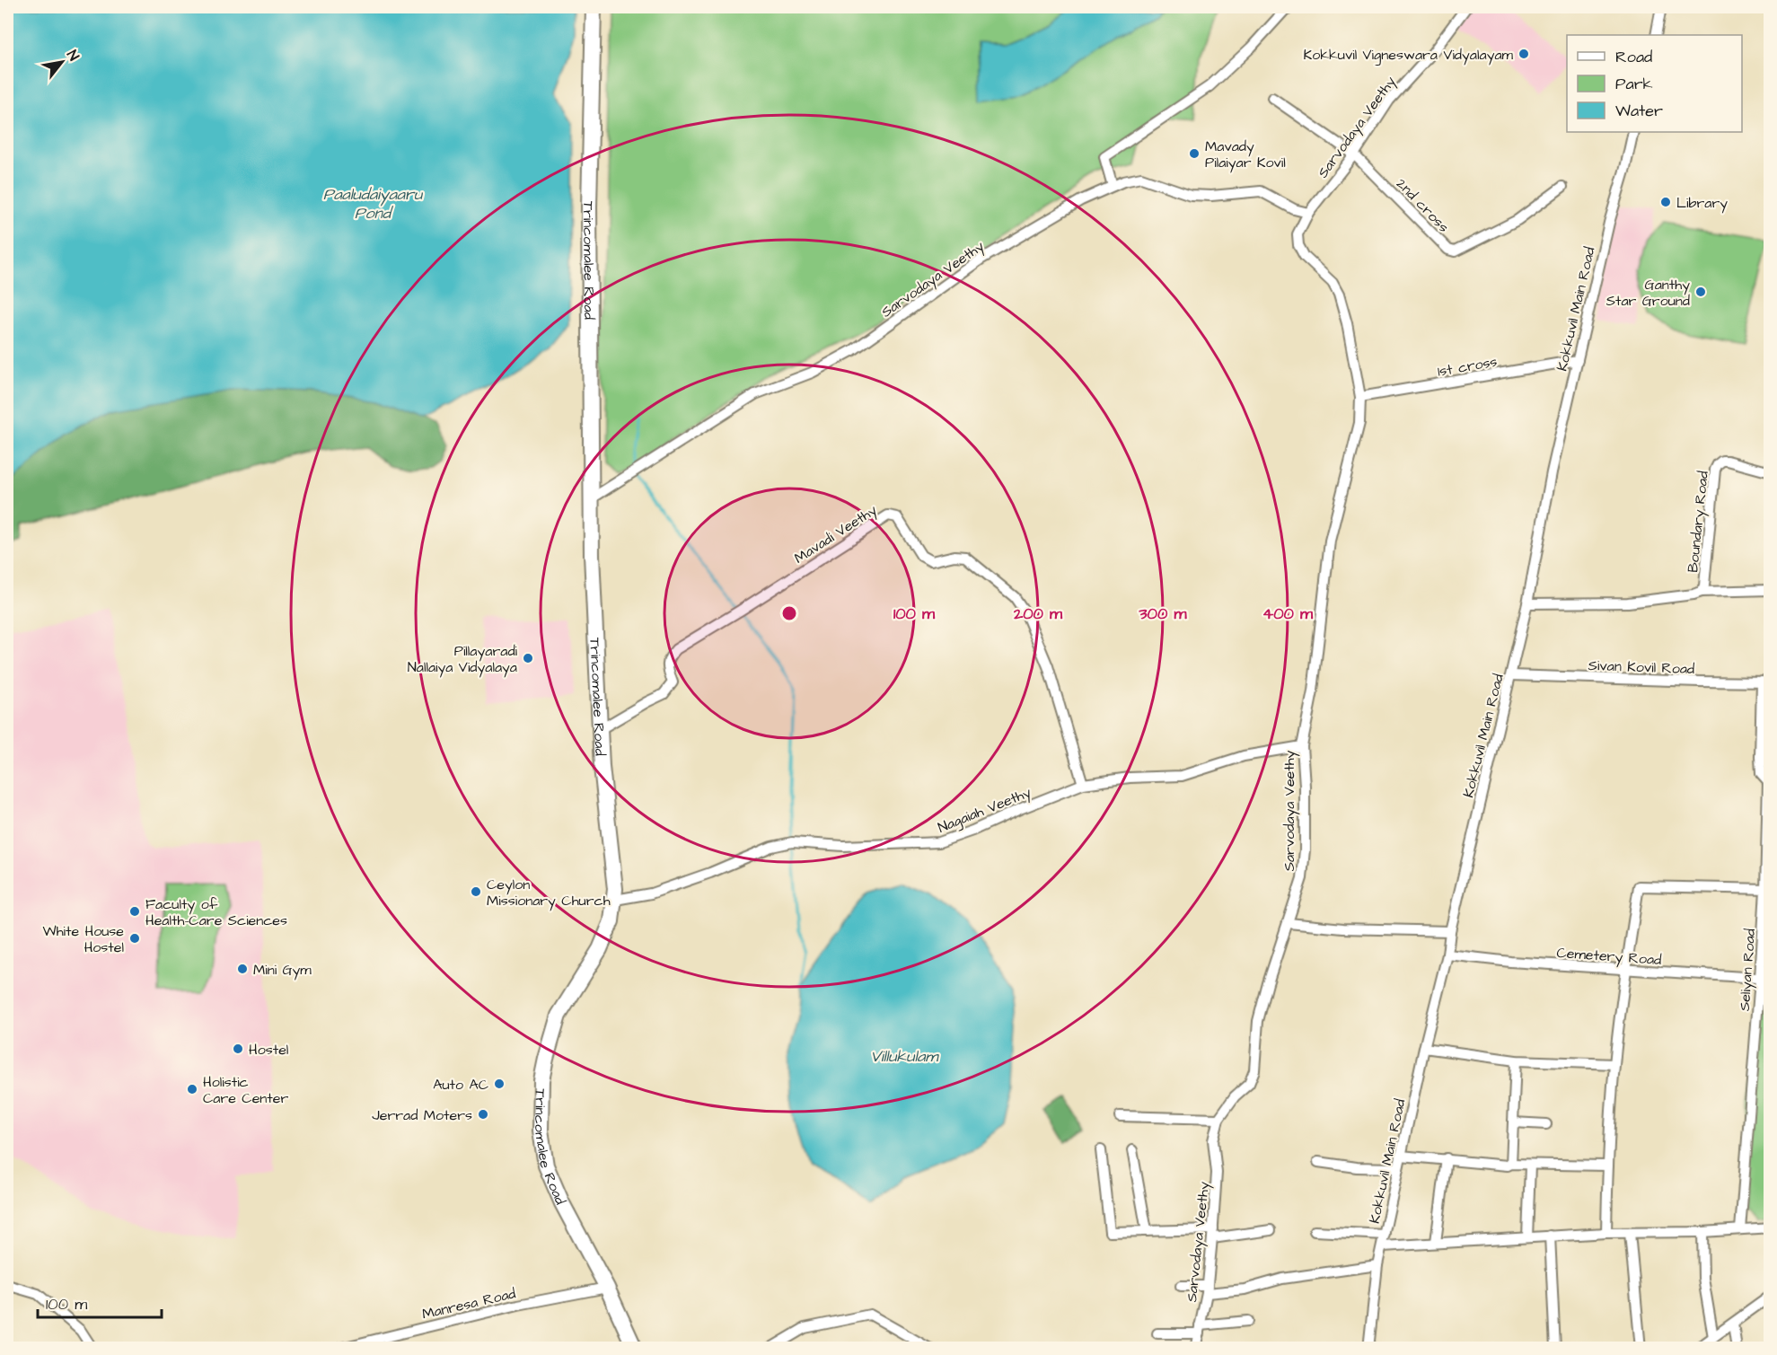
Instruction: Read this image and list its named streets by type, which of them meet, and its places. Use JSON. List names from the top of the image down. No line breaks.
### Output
{"streets":{"highway":["Trincomalee Road"],"street":["Sarvodaya Veethy","2nd cross","Kokkuvil Main Road","1st cross","Boundary Road","Mavadi Veethy","Sivan Kovil Road","Nagaiah Veethy","Cemetery Road","Seliyan Road","Manresa Road"]},"crossings":[["Sarvodaya Veethy","2nd cross"],["Sarvodaya Veethy","Trincomalee Road"],["Sarvodaya Veethy","1st cross"],["Sarvodaya Veethy","Nagaiah Veethy"],["Trincomalee Road","Mavadi Veethy"],["Trincomalee Road","Nagaiah Veethy"],["Trincomalee Road","Manresa Road"],["Kokkuvil Main Road","1st cross"],["Kokkuvil Main Road","Boundary Road"],["Kokkuvil Main Road","Sivan Kovil Road"],["Kokkuvil Main Road","Cemetery Road"],["Mavadi Veethy","Nagaiah Veethy"],["Sivan Kovil Road","Seliyan Road"],["Cemetery Road","Seliyan Road"]],"water":["Paaludaiyaaru Pond","Villukulam"],"places":["Kokkuvil Vigneswara Vidyalayam","Mavady Pilaiyar Kovil","Library","Ganthy Star Ground","Pillayaradi Nallaiya Vidyalaya","Ceylon Missionary Church","Faculty of Health-Care Sciences","White House Hostel","Mini Gym","Hostel","Auto AC","Holistic Care Center","Jerrad Moters"],"legend":["Road","Park","Water"],"scale_bar":"100 m","north":"top right","rings":["100 m","200 m","300 m","400 m"]}
